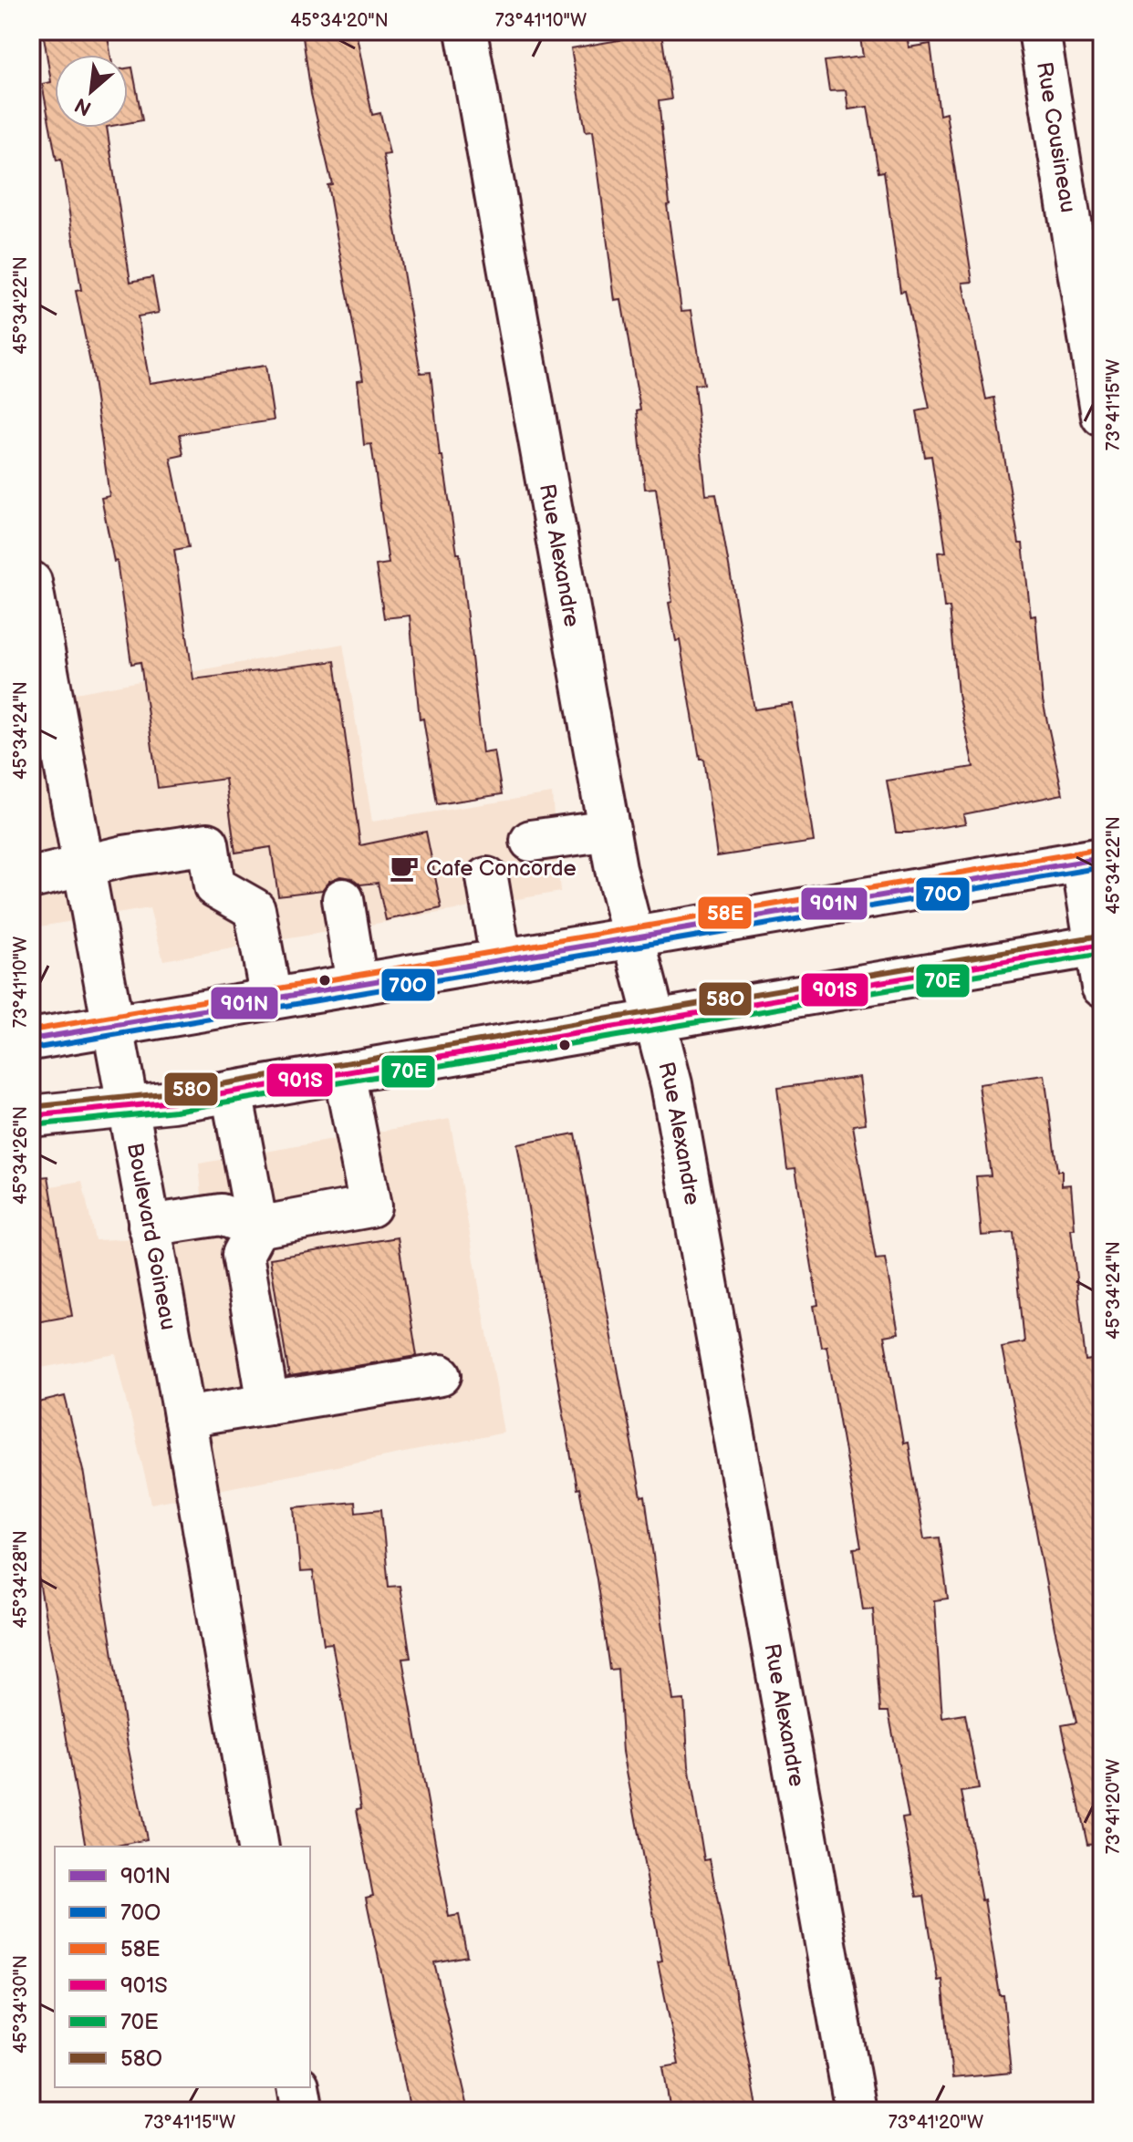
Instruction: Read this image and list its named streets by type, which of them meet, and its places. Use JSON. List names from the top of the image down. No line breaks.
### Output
{"streets":{"street":["Rue Cousineau","Rue Alexandre","Boulevard Goineau"]},"places":{"cafe":["Cafe Concorde"]},"lines":["transit line 58E","transit line 901N","transit line 70O","transit line 58O","transit line 901S","transit line 70E"],"legend":["901N","70O","58E","901S","70E","58O"],"north":"bottom left","coordinates":["45°34'20\"N","73°41'10\"W","45°34'22\"N","73°41'15\"W","45°34'24\"N","45°34'26\"N","45°34'28\"N","73°41'20\"W","45°34'30\"N"]}
